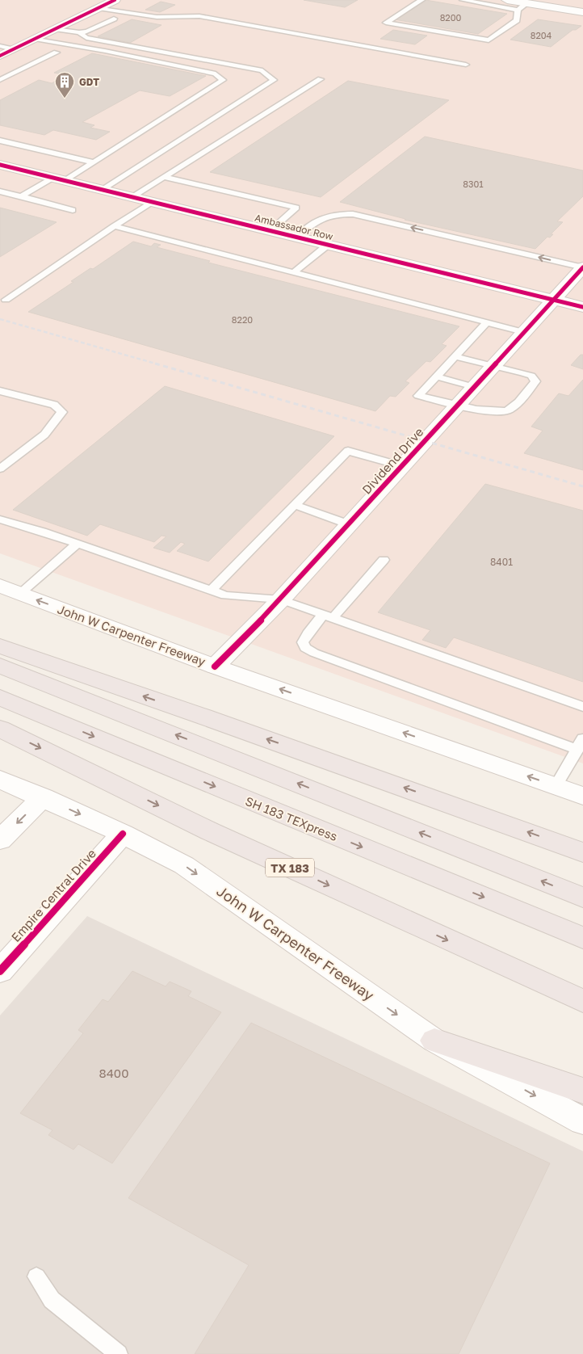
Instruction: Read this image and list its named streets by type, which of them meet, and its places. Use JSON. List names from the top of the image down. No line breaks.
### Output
{"streets":{"highway":["SH 183 TEXpress","TX 183"],"street":["Ambassador Row","Dividend Drive","John W Carpenter Freeway","Empire Central Drive"]},"crossings":[["Ambassador Row","Dividend Drive"],["Dividend Drive","John W Carpenter Freeway"],["John W Carpenter Freeway","Empire Central Drive"]],"places":{"building":["GDT"]},"house_numbers":["8200","8204","8301","8220","8401","8400"]}
